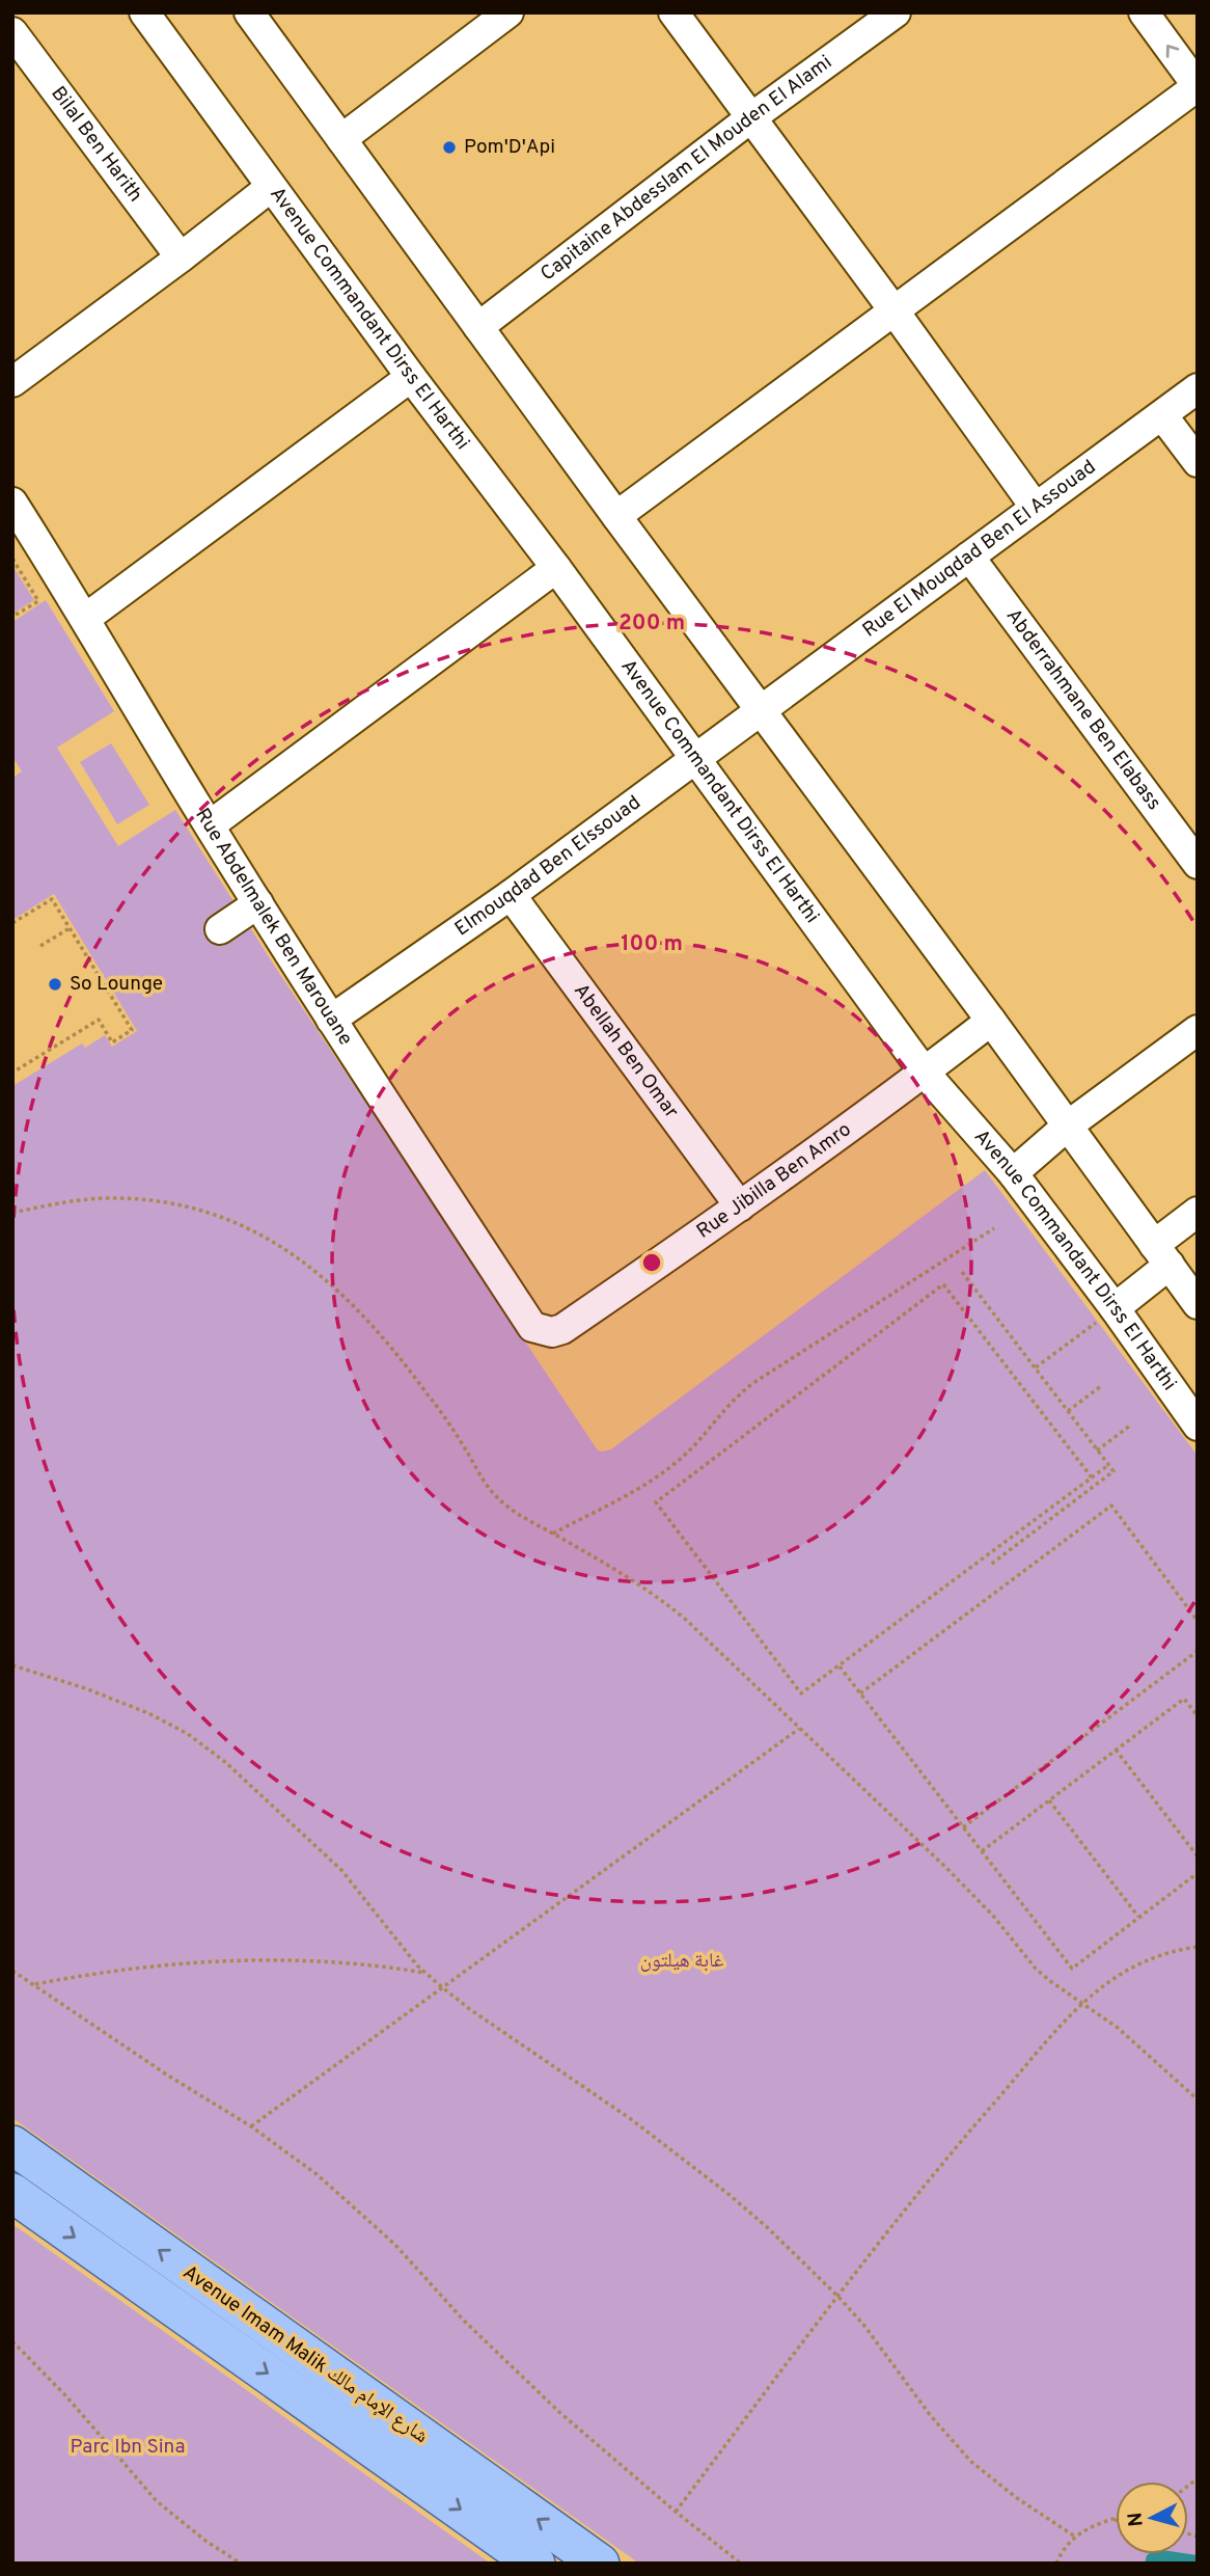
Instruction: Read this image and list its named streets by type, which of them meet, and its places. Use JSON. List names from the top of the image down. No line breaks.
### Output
{"streets":{"main road":["Avenue Imam Malik شارع الإمام مالك"],"street":["Bilal Ben Harith","Capitaine Abdesslam El Mouden El Alami","Avenue Commandant Dirss El Harthi","Rue El Mouqdad Ben El Assouad","Abderrahmane Ben Elabass","Elmouqdad Ben Elssouad","Rue Abdelmalek Ben Marouane","Abellah Ben Omar","Rue Jibilla Ben Amro"]},"crossings":[["Avenue Commandant Dirss El Harthi","Elmouqdad Ben Elssouad"],["Avenue Commandant Dirss El Harthi","Rue Jibilla Ben Amro"],["Rue El Mouqdad Ben El Assouad","Abderrahmane Ben Elabass"],["Rue El Mouqdad Ben El Assouad","Elmouqdad Ben Elssouad"],["Elmouqdad Ben Elssouad","Rue Abdelmalek Ben Marouane"],["Elmouqdad Ben Elssouad","Abellah Ben Omar"],["Rue Abdelmalek Ben Marouane","Rue Jibilla Ben Amro"],["Abellah Ben Omar","Rue Jibilla Ben Amro"]],"parks":["غابة هيلتون","Parc Ibn Sina"],"places":["Pom'D'Api","So Lounge"],"north":"left","rings":["200 m","100 m"]}
